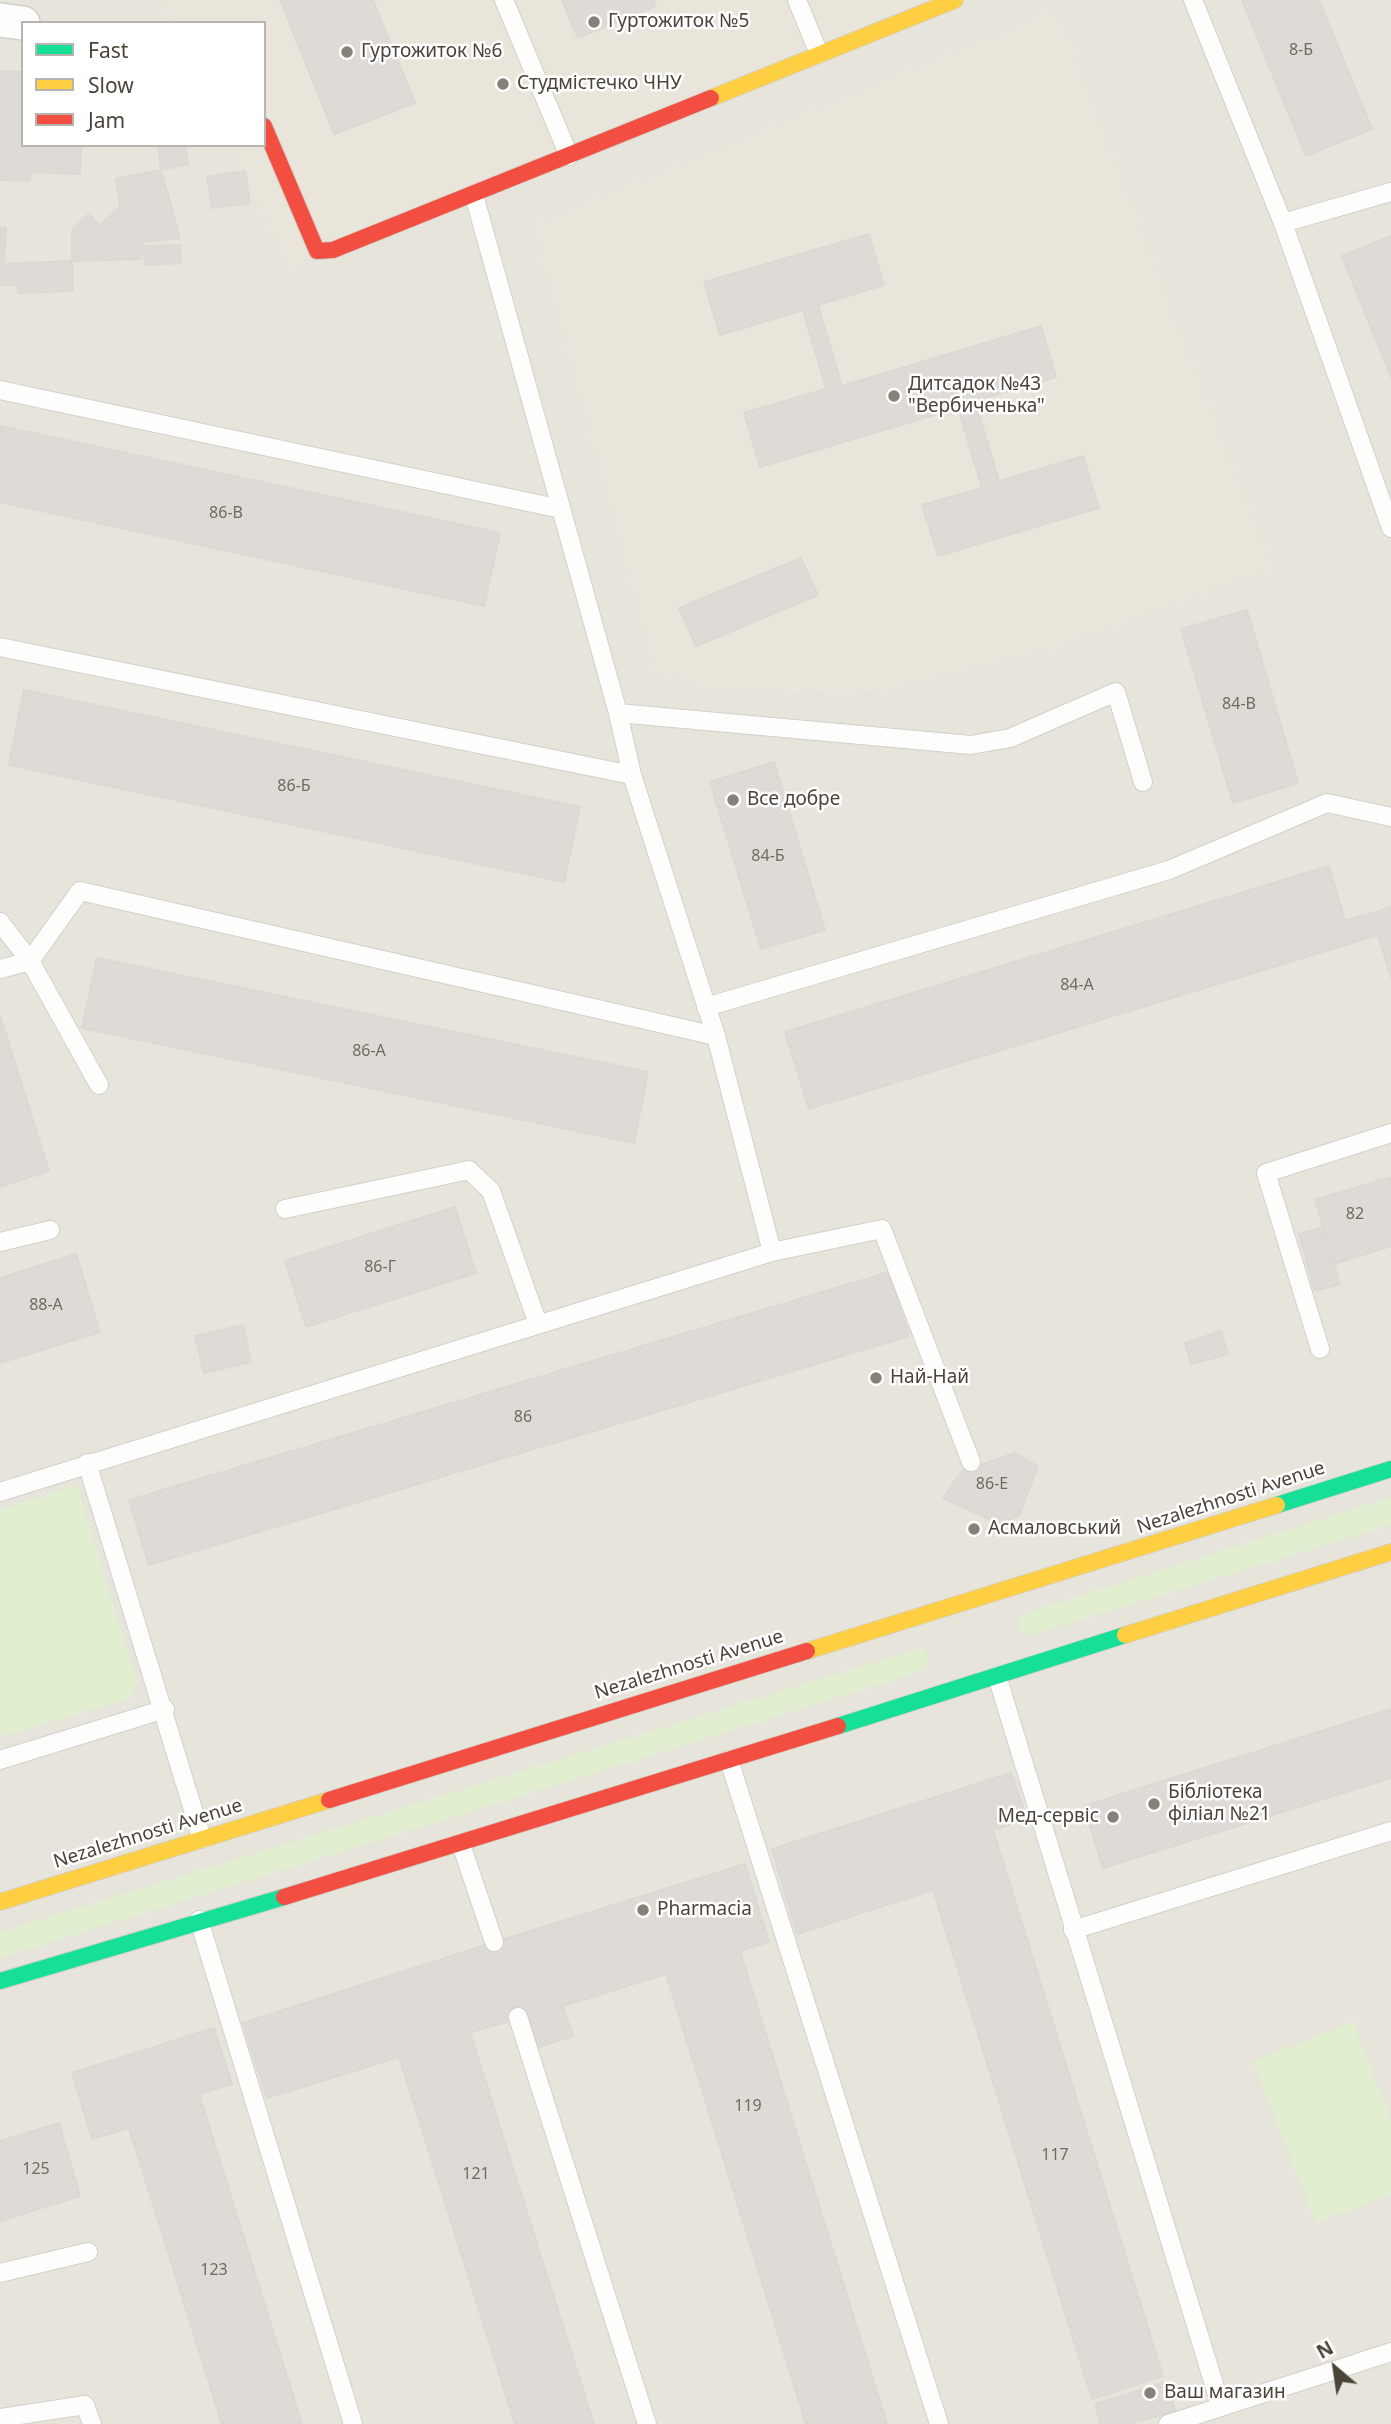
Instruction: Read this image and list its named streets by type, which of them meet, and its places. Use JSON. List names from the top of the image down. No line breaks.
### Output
{"streets":{"main road":["Nezalezhnosti Avenue"]},"places":["Гуртожиток №5","Гуртожиток №6","Студмістечко ЧНУ","Дитсадок №43 \"Вербиченька\"","Все добре","Най-Най","Асмаловський","Бібліотека філіал №21","Мед-сервіс","Pharmacia","Ваш магазин"],"house_numbers":["8-Б","86-В","84-В","86-Б","84-Б","84-А","86-А","82","86-Г","88-А","86","86-Е","119","117","125","121","123"],"legend":["Fast","Slow","Jam"],"north":"top left"}
